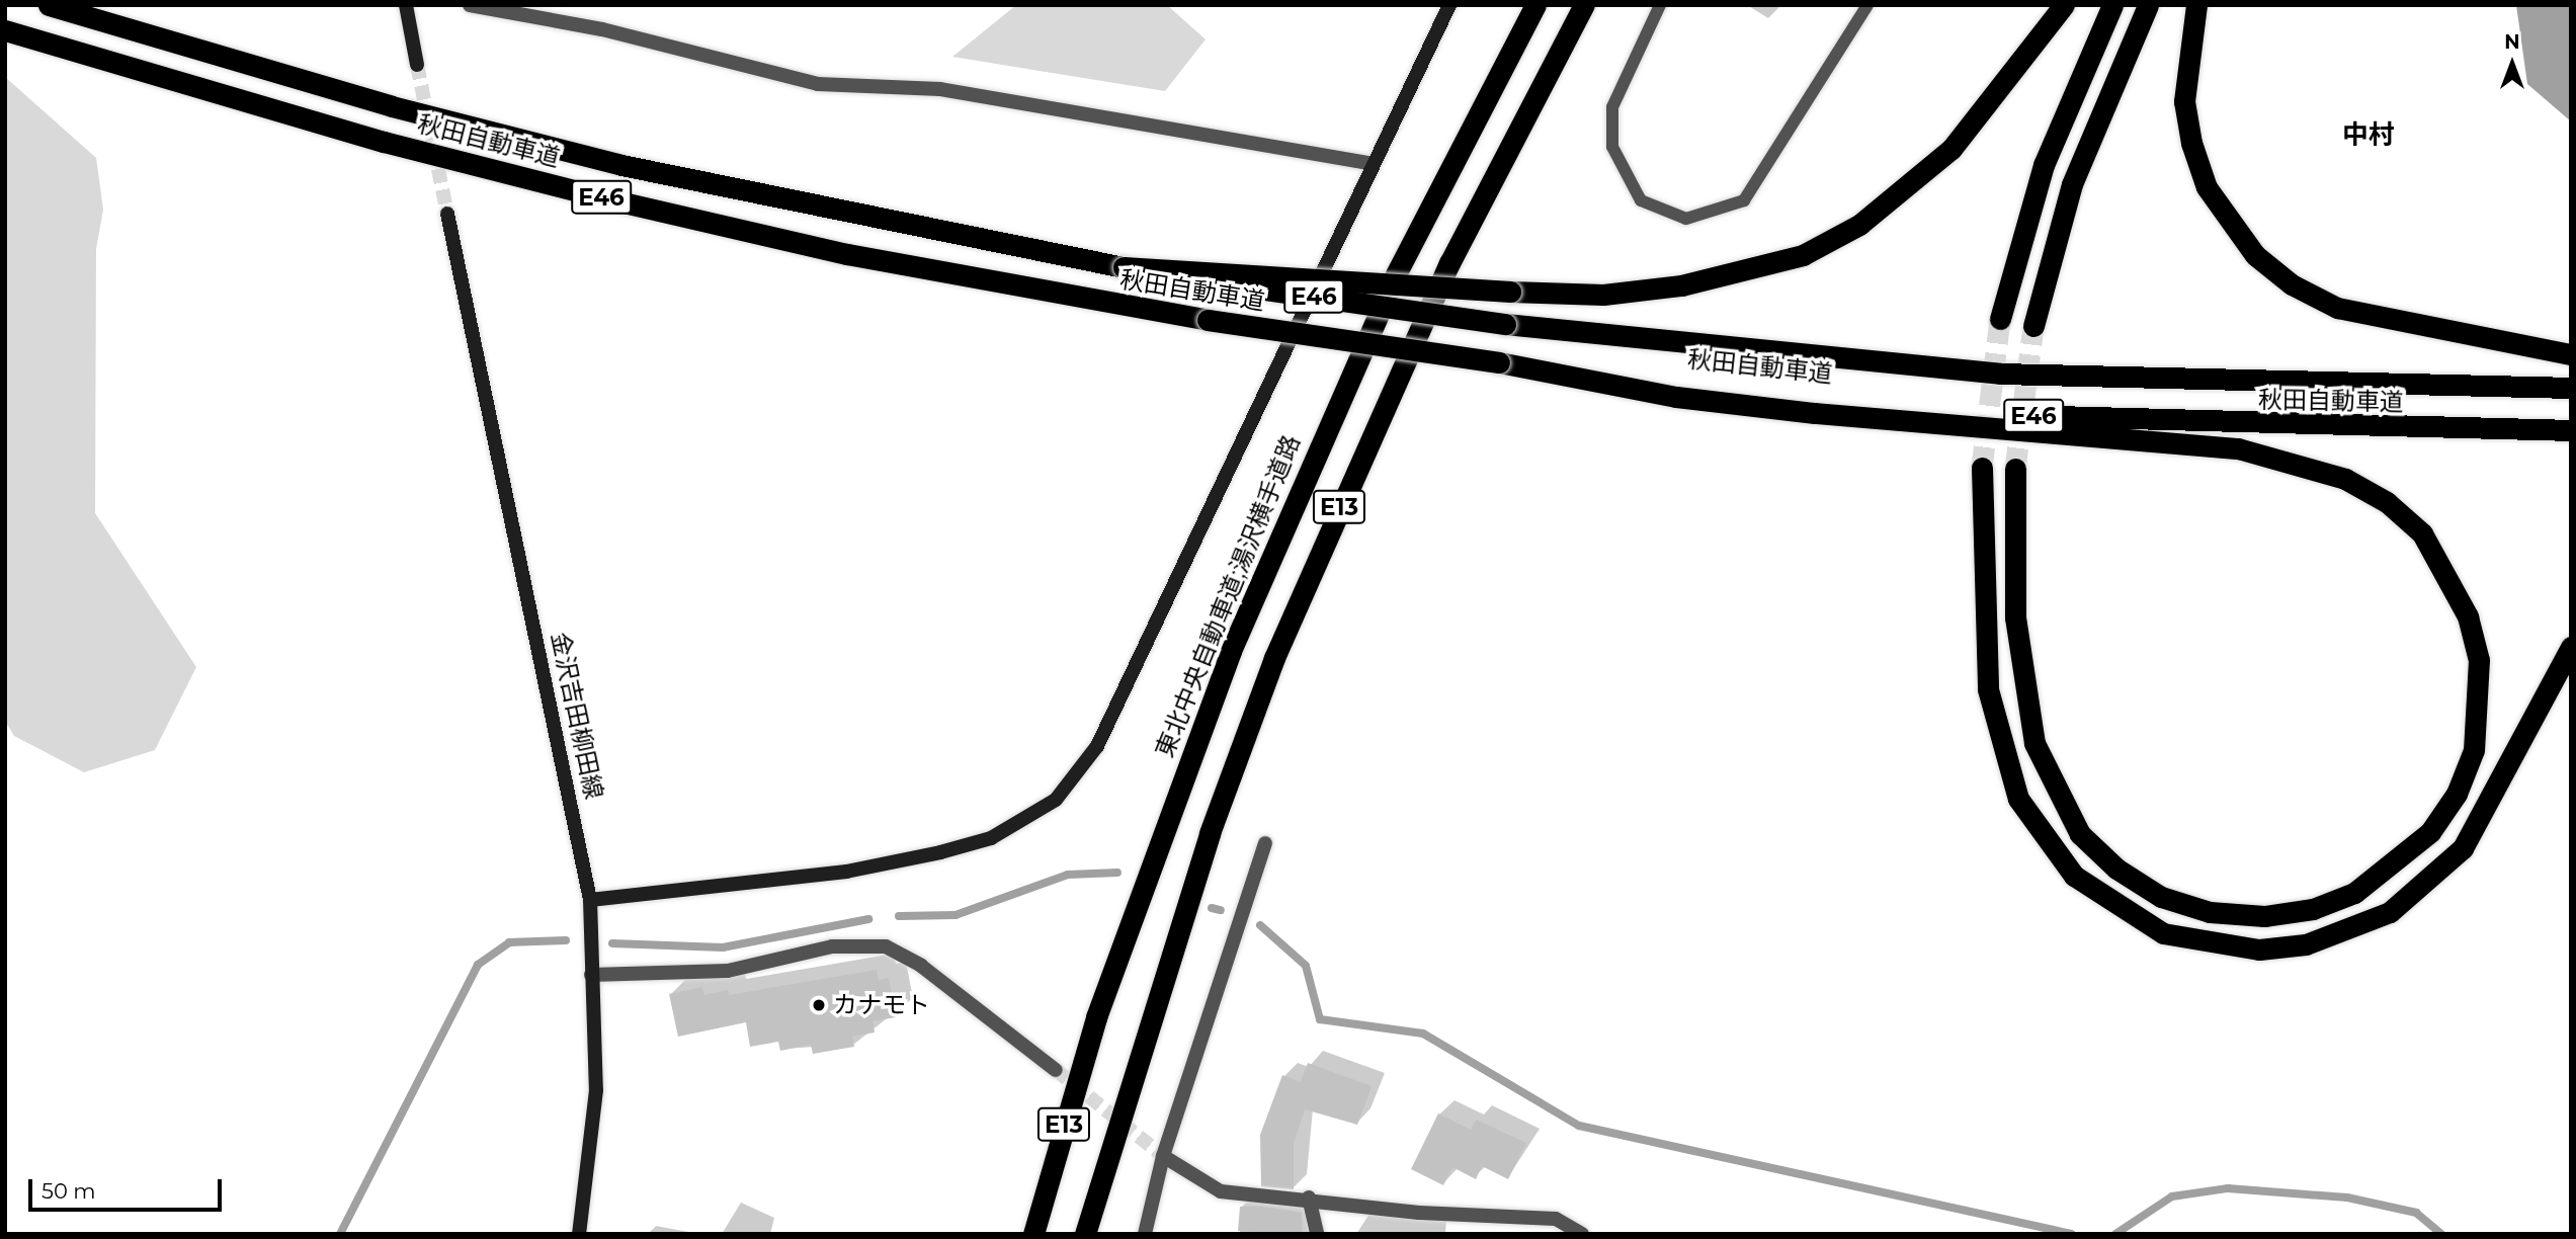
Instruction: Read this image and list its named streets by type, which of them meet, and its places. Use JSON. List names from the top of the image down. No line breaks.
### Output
{"streets":{"highway":["秋田自動車道","E46","E13","東北中央自動車道;湯沢横手道路"],"street":["金沢吉田柳田線"]},"districts":["中村"],"places":["カナモト"],"scale_bar":"50 m","north":"top"}
